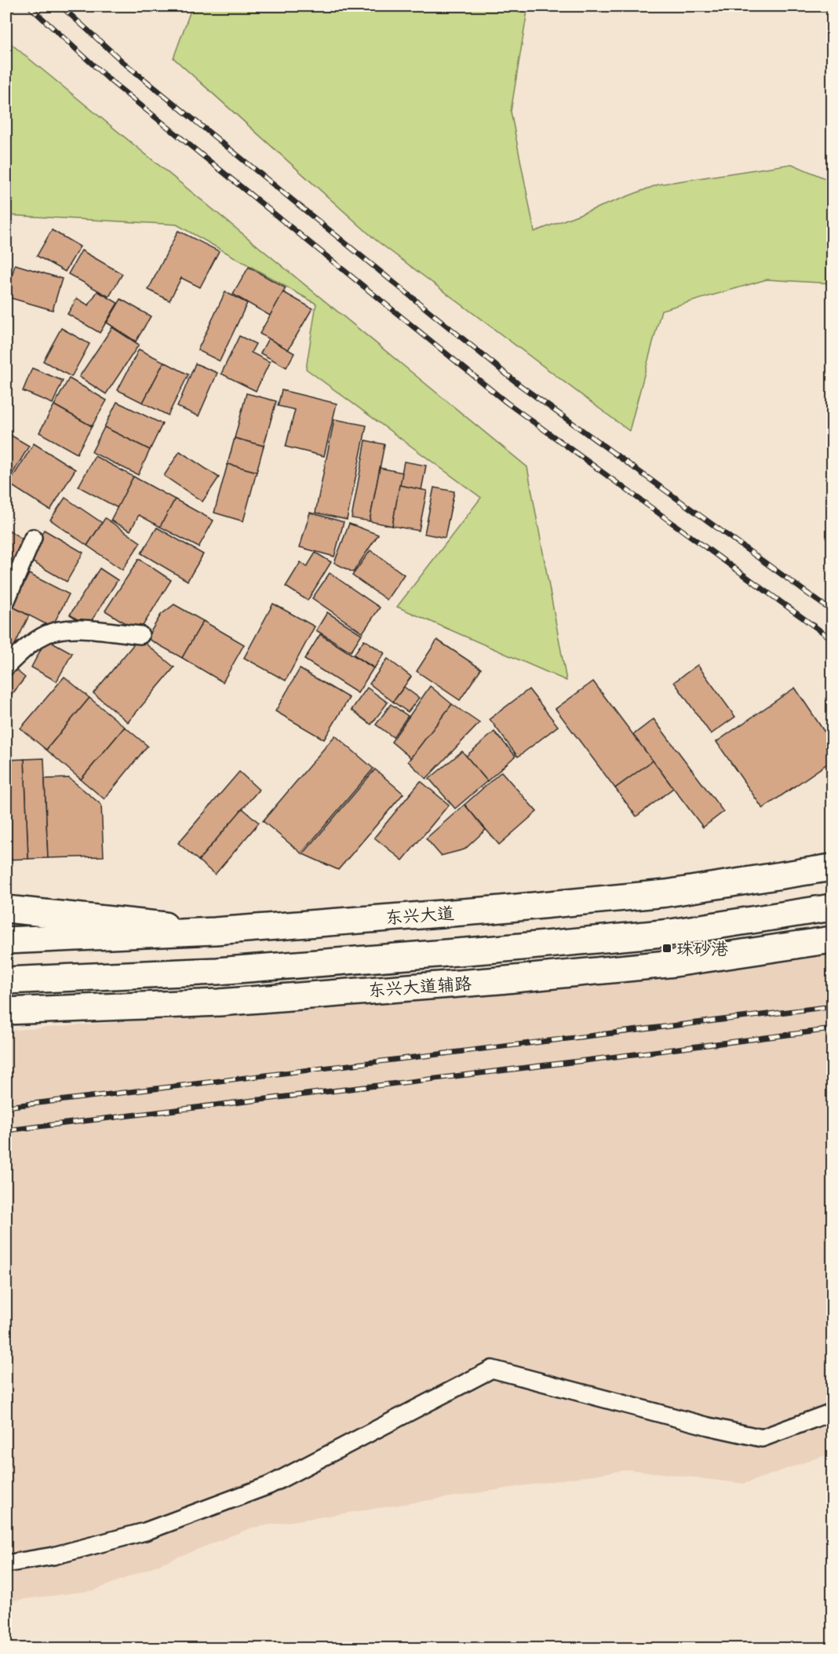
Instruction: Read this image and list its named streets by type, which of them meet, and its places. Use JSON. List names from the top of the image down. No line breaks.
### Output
{"streets":{"main road":["东兴大道","东兴大道辅路"]},"places":{"transit":["珠砂港"]}}
